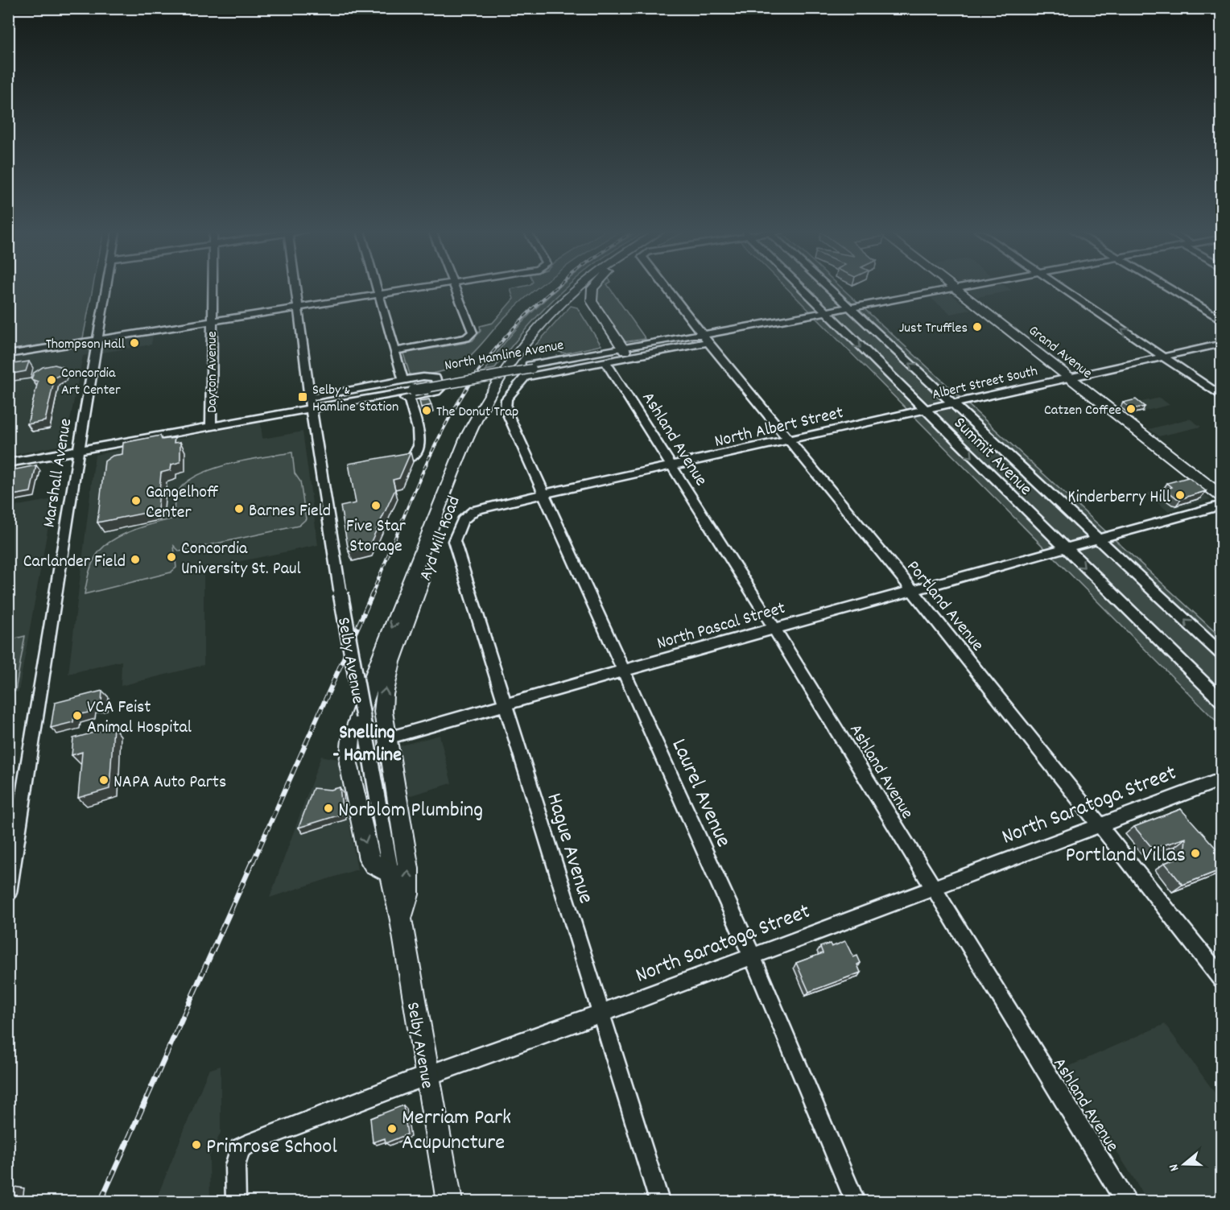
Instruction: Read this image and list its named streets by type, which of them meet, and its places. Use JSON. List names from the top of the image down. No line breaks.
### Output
{"streets":{"main road":["Grand Avenue","Ayd Mill Road","Selby Avenue"],"street":["North Hamline Avenue","Dayton Avenue","Albert Street South","North Albert Street","Ashland Avenue","Summit Avenue","Marshall Avenue","Portland Avenue","North Pascal Street","Laurel Avenue","North Saratoga Street","Hague Avenue"]},"crossings":[["Grand Avenue","North Hamline Avenue"],["Grand Avenue","Albert Street South"],["North Hamline Avenue","Ashland Avenue"],["North Hamline Avenue","Summit Avenue"],["North Hamline Avenue","Portland Avenue"],["North Hamline Avenue","Laurel Avenue"],["Albert Street South","North Albert Street"],["Albert Street South","Summit Avenue"],["North Albert Street","Ashland Avenue"],["North Albert Street","Summit Avenue"],["North Albert Street","Portland Avenue"],["North Albert Street","Laurel Avenue"],["North Albert Street","Hague Avenue"],["Ashland Avenue","North Pascal Street"],["Ashland Avenue","North Saratoga Street"],["Summit Avenue","North Pascal Street"],["Ayd Mill Road","North Pascal Street"],["Ayd Mill Road","Selby Avenue"],["Portland Avenue","North Pascal Street"],["Portland Avenue","North Saratoga Street"],["North Pascal Street","Laurel Avenue"],["North Pascal Street","Hague Avenue"],["Selby Avenue","North Saratoga Street"],["Laurel Avenue","North Saratoga Street"],["North Saratoga Street","Hague Avenue"]],"districts":["Snelling - Hamline"],"places":{"other":["Just Truffles","Thompson Hall","Concordia Art Center","Catzen Coffee","The Donut Trap","Kinderberry Hill","Gangelhoff Center","Five Star Storage","Barnes Field","Concordia University St. Paul","Carlander Field","VCA Feist Animal Hospital","NAPA Auto Parts","Norblom Plumbing","Portland Villas","Merriam Park Acupuncture","Primrose School"],"transit":["Selby & Hamline Station"]},"north":"left"}
